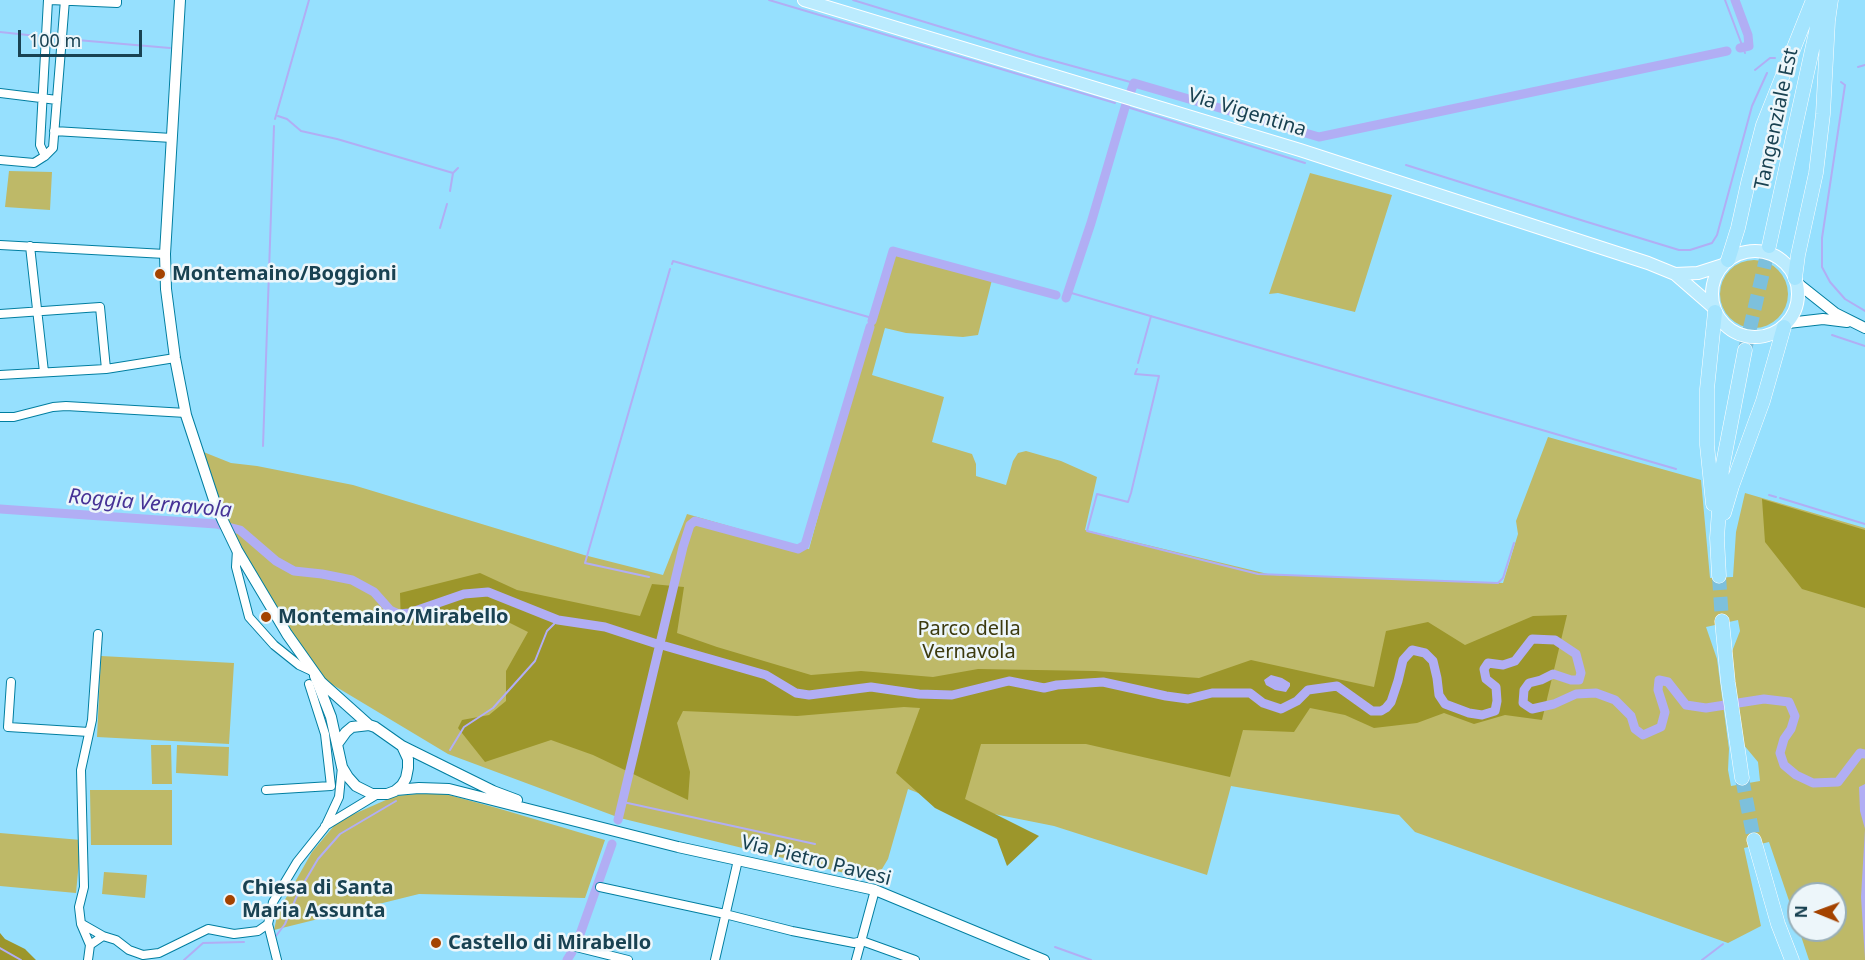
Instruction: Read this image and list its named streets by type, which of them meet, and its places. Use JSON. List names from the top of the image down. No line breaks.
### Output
{"streets":{"highway":["Tangenziale Est"],"main road":["Via Vigentina"],"street":["Via Pietro Pavesi"]},"water":["Roggia Vernavola"],"parks":["Parco della Vernavola"],"places":["Montemaino/Boggioni","Montemaino/Mirabello","Chiesa di Santa Maria Assunta","Castello di Mirabello"],"scale_bar":"100 m","north":"left"}
